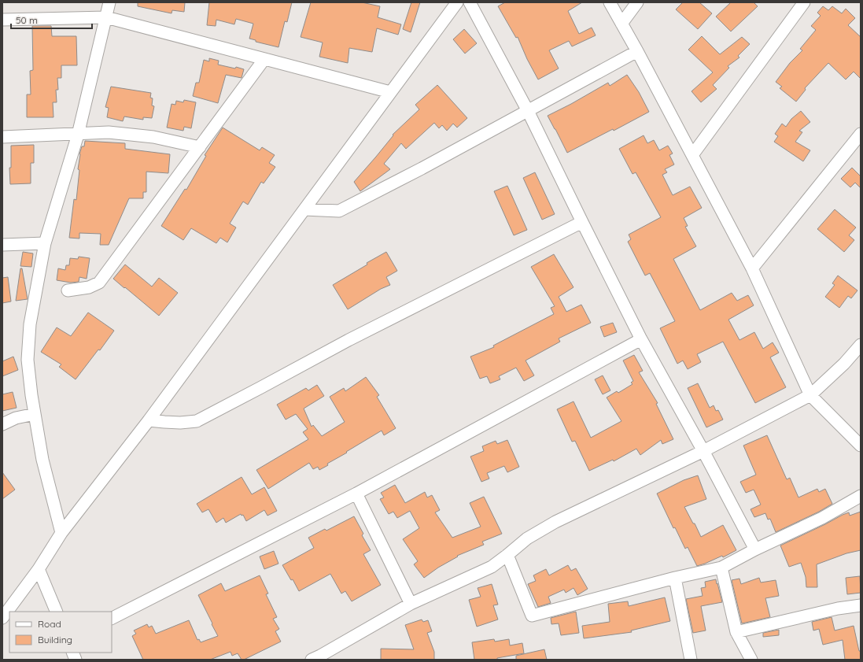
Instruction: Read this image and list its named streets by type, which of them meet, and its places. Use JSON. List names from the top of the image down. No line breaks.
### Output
{"legend":["Road","Building"],"scale_bar":"50 m"}
